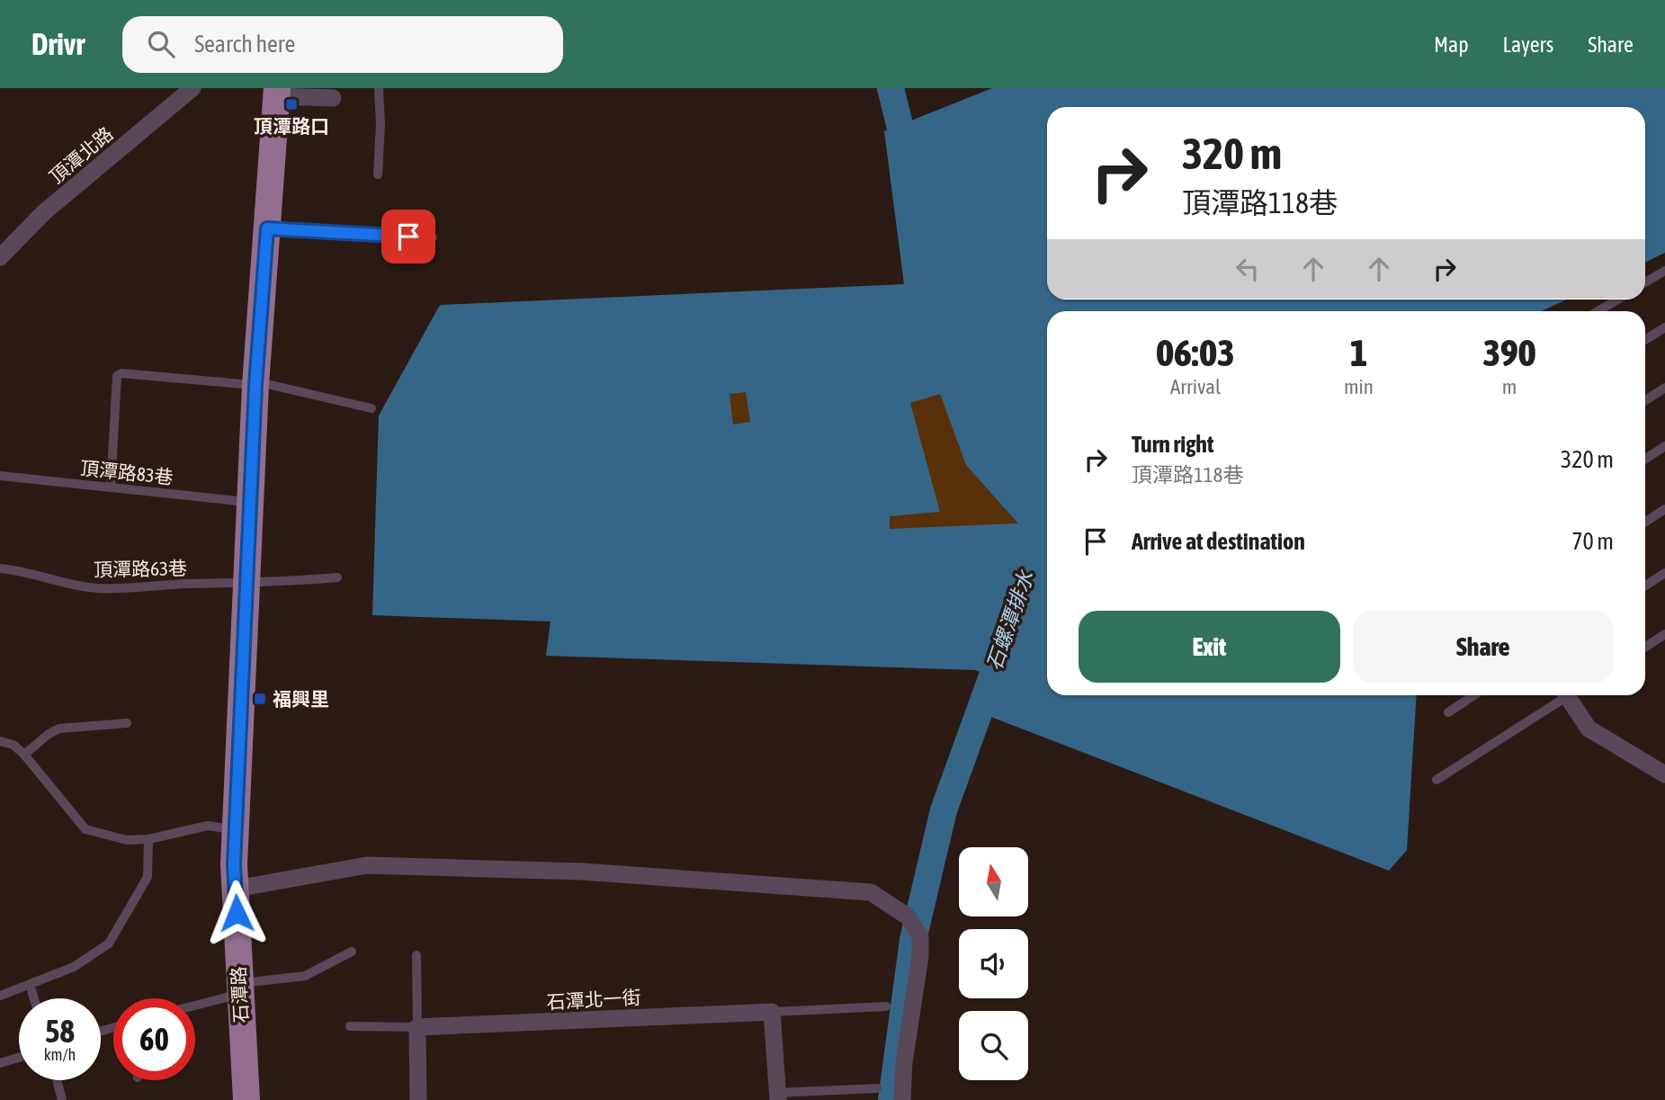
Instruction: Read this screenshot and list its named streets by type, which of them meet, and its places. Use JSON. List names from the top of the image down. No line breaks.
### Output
{"streets":{"main road":["石潭路"],"street":["頂潭北路","石潭北一街"],"lane":["頂潭路83巷","頂潭路63巷"]},"crossings":[["頂潭路83巷","石潭路"],["頂潭路63巷","石潭路"]],"water":["石螺潭排水"],"places":{"transit":["頂潭路口","福興里"]},"north":"top","page":{"header":"Drivr","search":"Search here","nav":["Map","Layers","Share"],"turn":["320 m","頂潭路118巷"],"eta":["06:03","Arrival","1","min","390","m"],"list":[{"name":"Turn right","note":"頂潭路118巷","value":"320 m"},{"name":"Arrive at destination","value":"70 m"}],"buttons":["Exit","Share"],"speed":"58 km/h","limit":"60"}}
